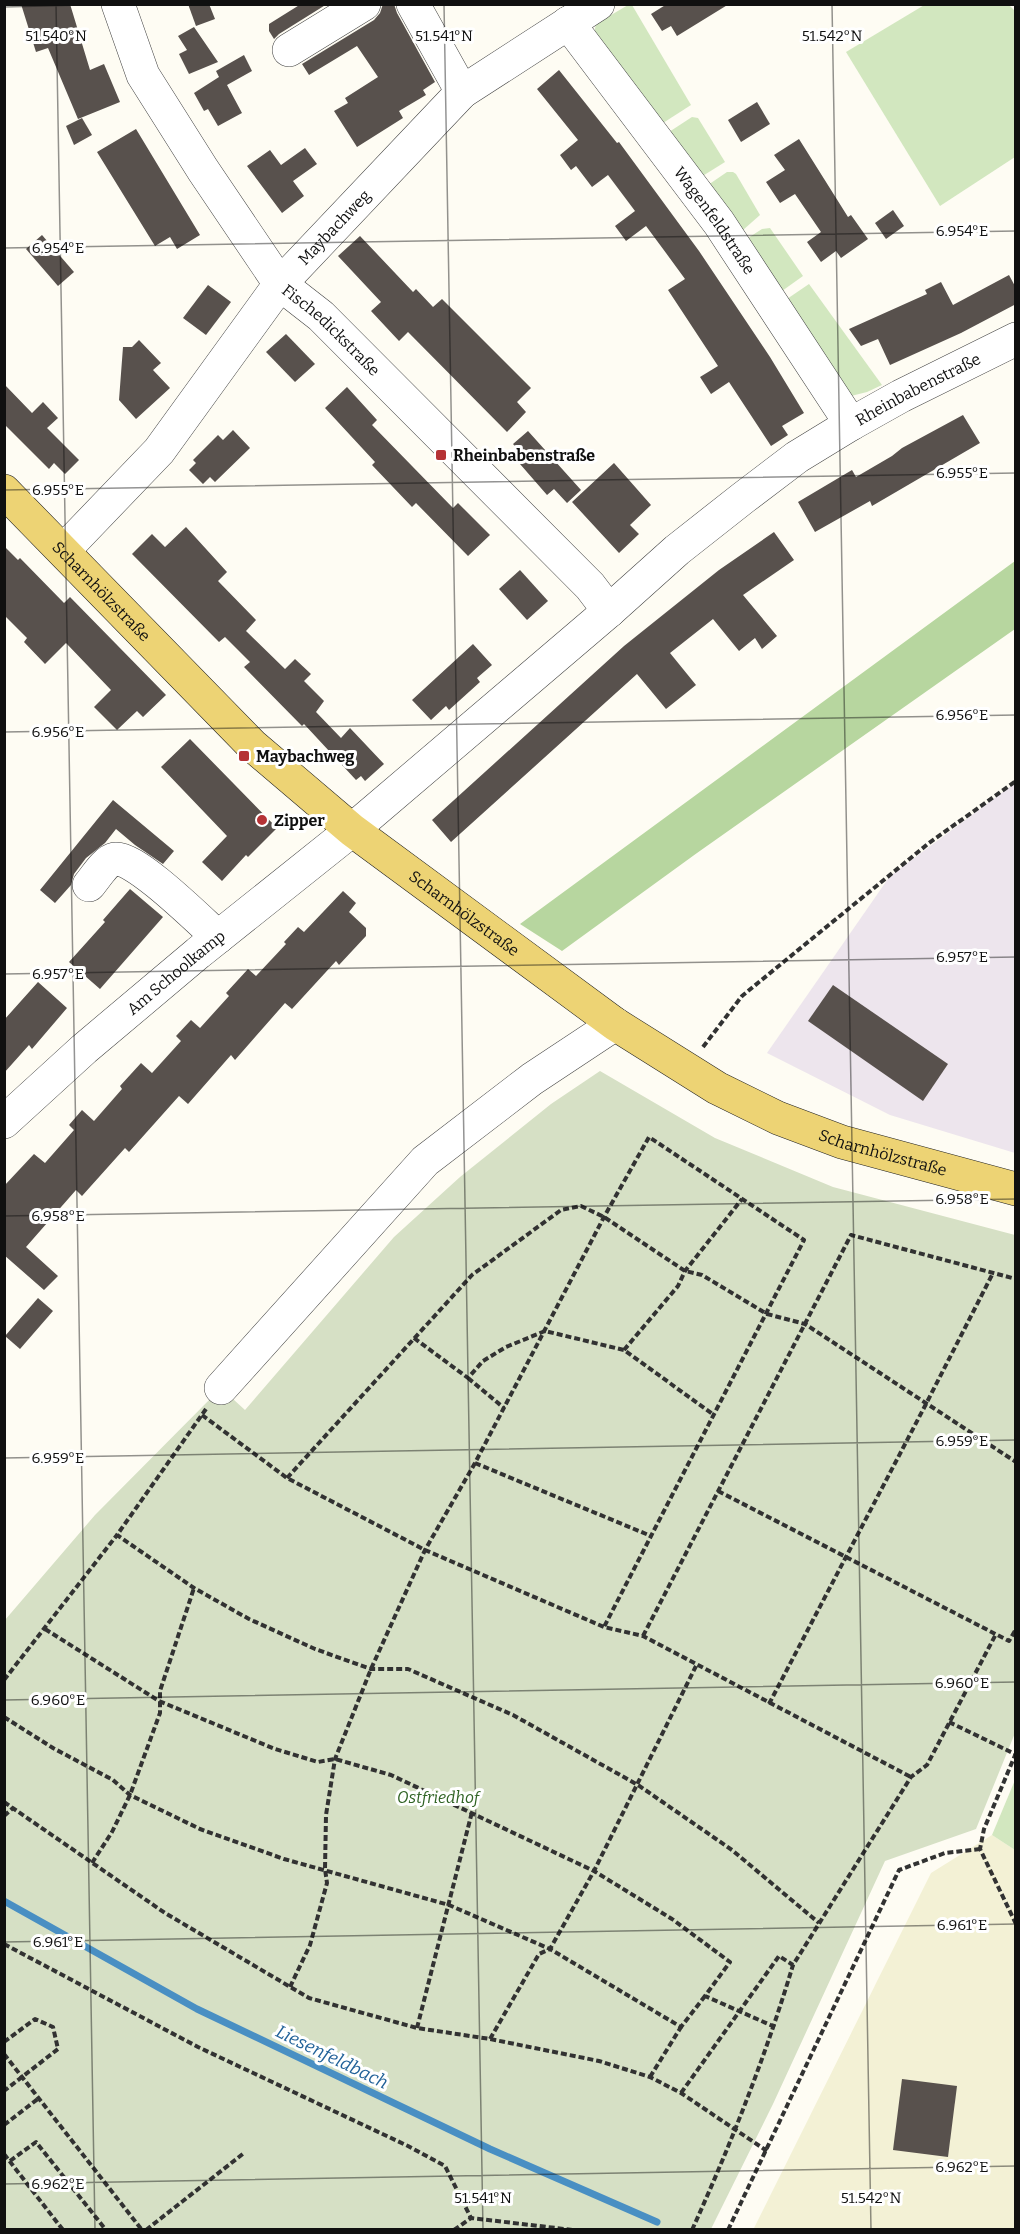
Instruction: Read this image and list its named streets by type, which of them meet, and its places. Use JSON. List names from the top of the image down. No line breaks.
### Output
{"streets":{"main road":["Scharnhölzstraße"],"street":["Wagenfeldstraße","Maybachweg","Fischedickstraße","Rheinbabenstraße","Am Schoolkamp"]},"crossings":[["Wagenfeldstraße","Maybachweg"],["Wagenfeldstraße","Rheinbabenstraße"],["Maybachweg","Fischedickstraße"],["Maybachweg","Scharnhölzstraße"],["Fischedickstraße","Rheinbabenstraße"],["Rheinbabenstraße","Scharnhölzstraße"],["Rheinbabenstraße","Am Schoolkamp"],["Scharnhölzstraße","Am Schoolkamp"]],"water":["Liesenfeldbach"],"parks":["Ostfriedhof"],"places":{"transit":["Rheinbabenstraße","Maybachweg"],"other":["Zipper"]},"coordinates":["51.540°N","51.541°N","51.542°N","6.954°E","6.955°E","6.956°E","6.957°E","6.958°E","6.959°E","6.960°E","6.961°E","6.962°E"]}
